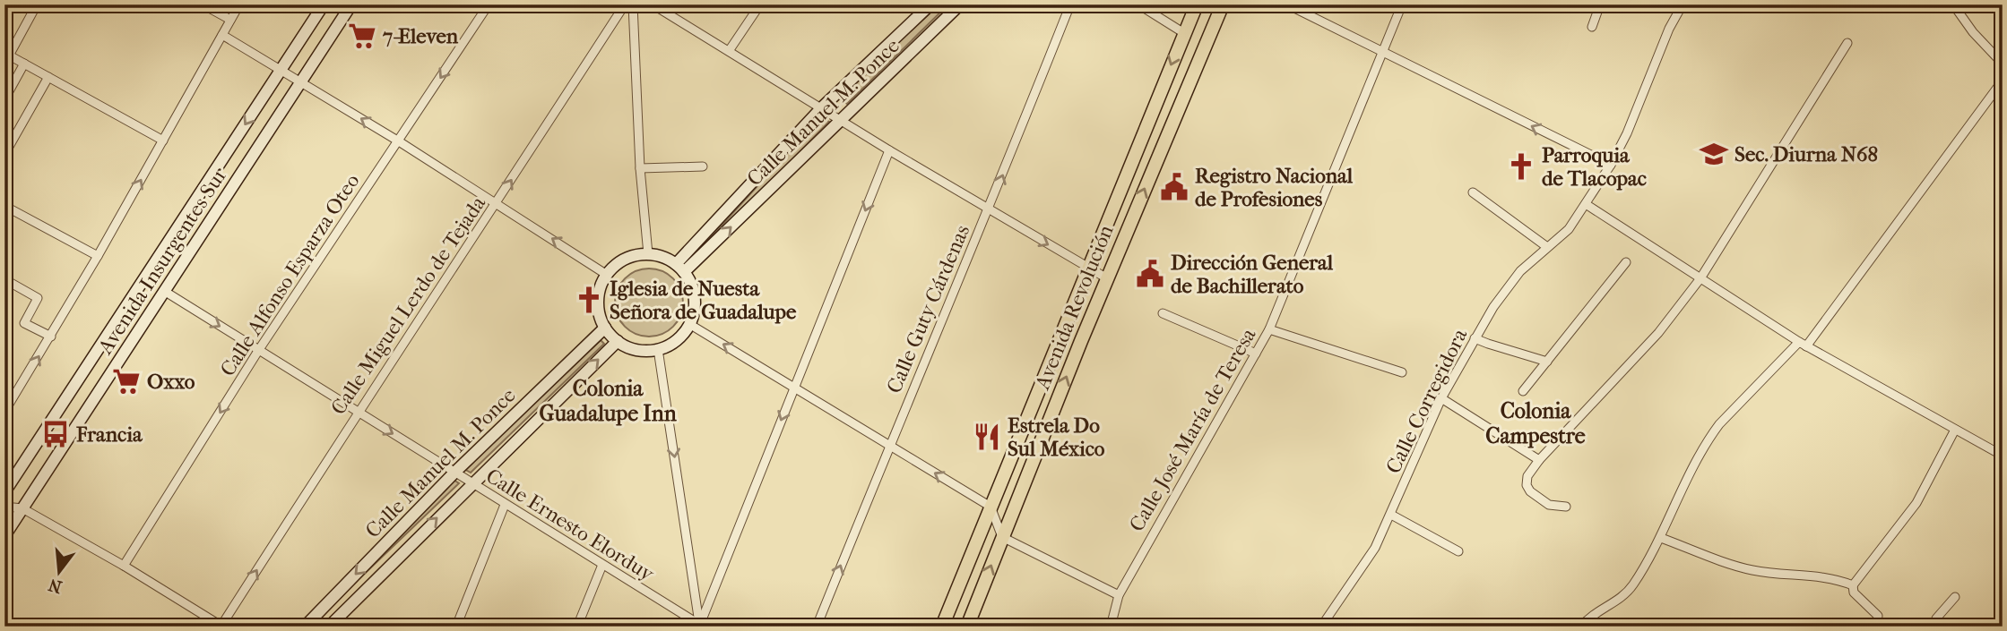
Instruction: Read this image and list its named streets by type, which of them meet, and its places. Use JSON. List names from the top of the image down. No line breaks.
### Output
{"streets":{"main road":["Avenida Revolución"],"street":["Calle Manuel M. Ponce","Avenida Insurgentes Sur","Calle Alfonso Esparza Oteo","Calle Miguel Lerdo de Tejada","Calle Guty Cárdenas","Calle Corregidora","Calle José María de Teresa","Calle Ernesto Elorduy"]},"crossings":[["Calle Manuel M. Ponce","Calle Ernesto Elorduy"],["Avenida Insurgentes Sur","Calle Ernesto Elorduy"],["Calle Alfonso Esparza Oteo","Calle Ernesto Elorduy"],["Calle Miguel Lerdo de Tejada","Calle Ernesto Elorduy"]],"one_way":["Calle Alfonso Esparza Oteo","Calle Miguel Lerdo de Tejada","Calle Guty Cárdenas","Calle Ernesto Elorduy"],"districts":["Colonia Guadalupe Inn","Colonia Campestre"],"places":{"supermarket":["7-Eleven","Oxxo"],"school or university":["Sec. Diurna N68"],"church":["Parroquia de Tlacopac","Iglesia de Nuesta Señora de Guadalupe"],"public building":["Registro Nacional de Profesiones","Dirección General de Bachillerato"],"bus stop":["Francia"],"restaurant":["Estrela Do Sul México"]},"north":"bottom"}
